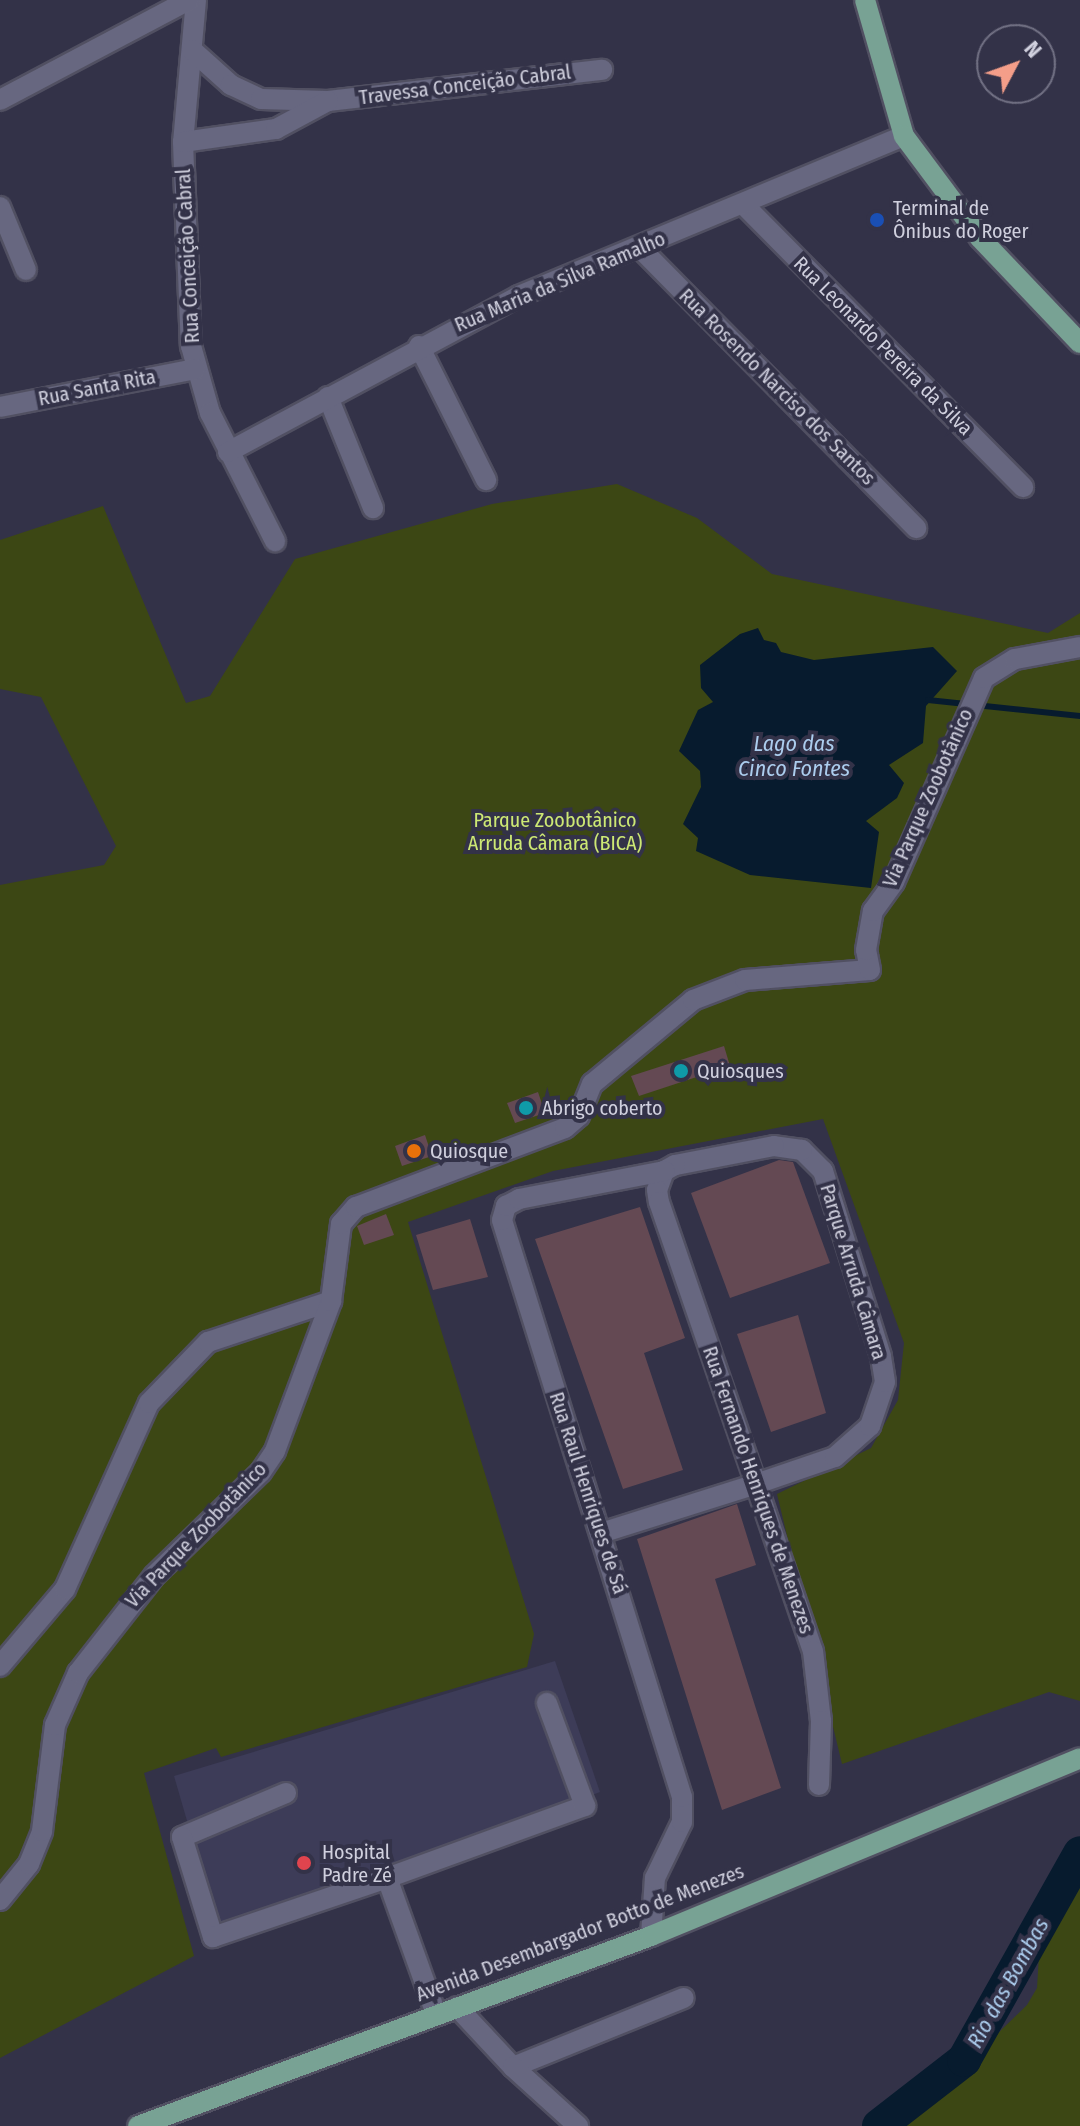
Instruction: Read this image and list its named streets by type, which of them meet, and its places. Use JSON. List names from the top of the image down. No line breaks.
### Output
{"streets":{"main road":["Avenida Desembargador Botto de Menezes"],"street":["Travessa Conceição Cabral","Rua Conceição Cabral","Rua Maria da Silva Ramalho","Rua Leonardo Pereira da Silva","Rua Rosendo Narciso dos Santos","Rua Santa Rita","Via Parque Zoobotânico","Parque Arruda Câmara","Rua Fernando Henriques de Menezes","Rua Raul Henriques de Sá"]},"crossings":[["Travessa Conceição Cabral","Rua Conceição Cabral"],["Rua Conceição Cabral","Rua Maria da Silva Ramalho"],["Rua Conceição Cabral","Rua Santa Rita"],["Rua Maria da Silva Ramalho","Rua Leonardo Pereira da Silva"],["Rua Maria da Silva Ramalho","Rua Rosendo Narciso dos Santos"],["Parque Arruda Câmara","Rua Fernando Henriques de Menezes"],["Parque Arruda Câmara","Rua Raul Henriques de Sá"],["Rua Fernando Henriques de Menezes","Rua Raul Henriques de Sá"],["Rua Raul Henriques de Sá","Avenida Desembargador Botto de Menezes"]],"water":["Lago das Cinco Fontes","Rio das Bombas"],"parks":["Parque Zoobotânico Arruda Câmara (BICA)"],"places":["Terminal de Ônibus do Roger","Quiosques","Abrigo coberto","Quiosque","Hospital Padre Zé"],"north":"top right"}
